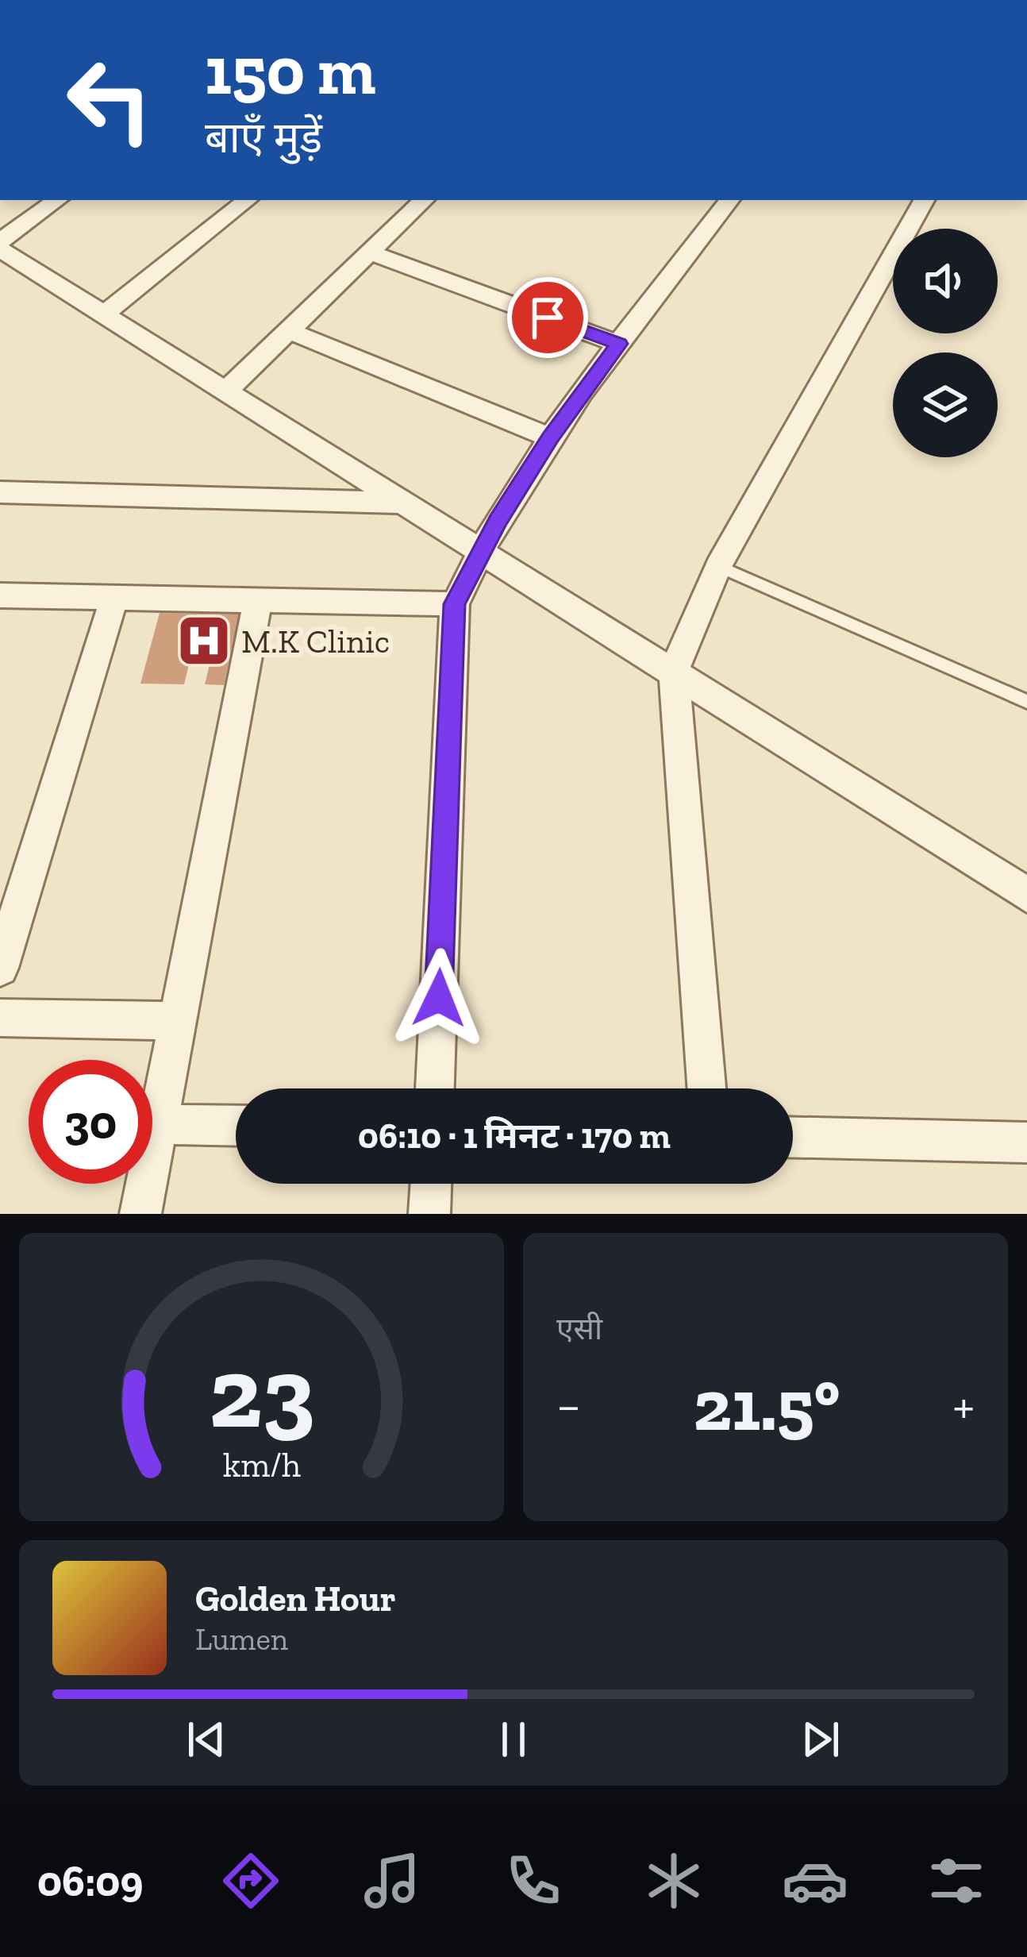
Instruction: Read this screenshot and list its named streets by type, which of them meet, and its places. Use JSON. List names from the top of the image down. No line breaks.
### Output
{"places":{"hospital":["M.K Clinic"]},"page":{"turn":["150 m","बाएँ मुड़ें"],"limit":"30","trip":"06:10 · 1 मिनट · 170 m","tile":"एसी","heat":["−","21.5°","+"],"song":["Golden Hour","Lumen"],"tabs":"06:09","gauge":["23","km/h"]}}
